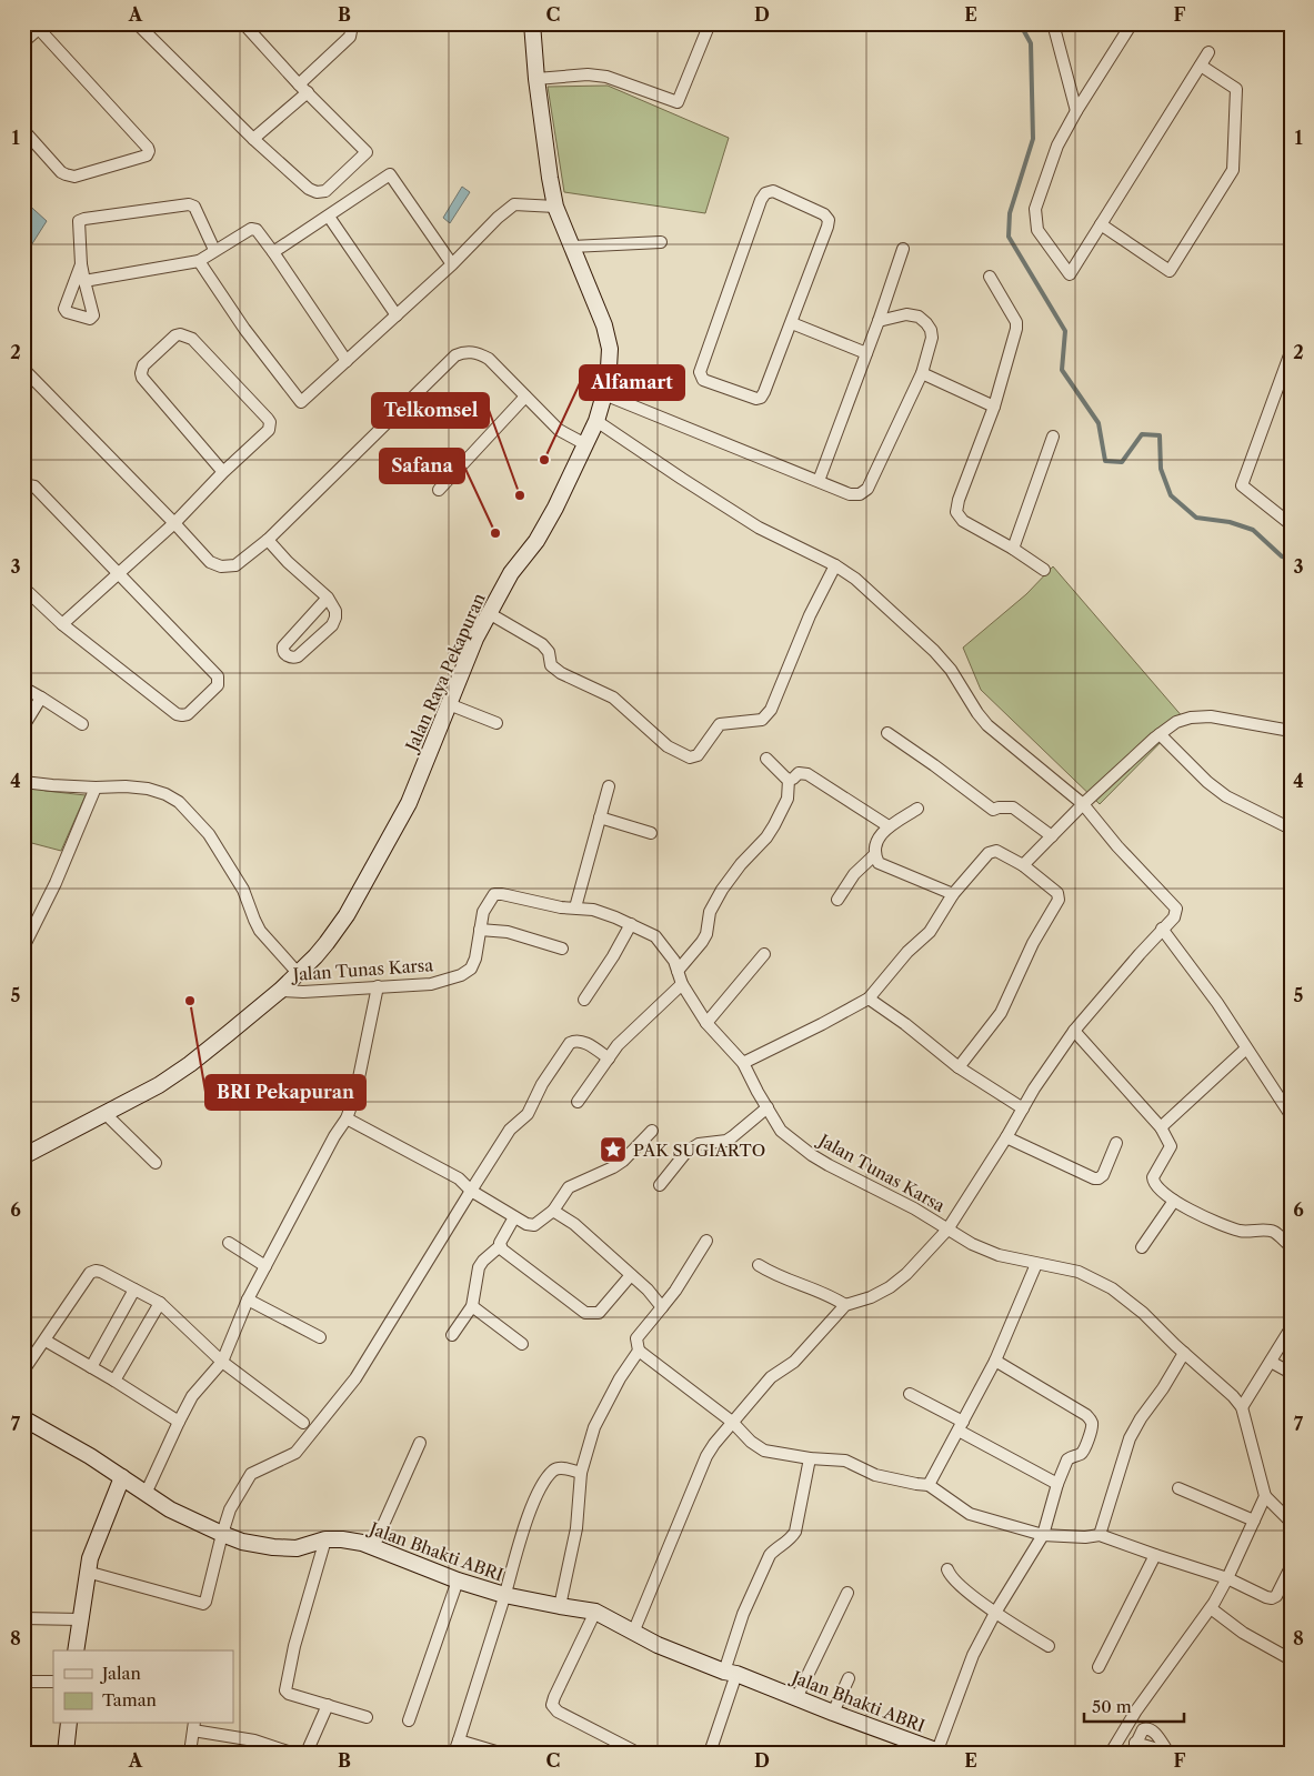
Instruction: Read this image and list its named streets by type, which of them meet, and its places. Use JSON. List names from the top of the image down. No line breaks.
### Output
{"streets":{"main road":["Jalan Raya Pekapuran","Jalan Bhakti ABRI"],"street":["Jalan Tunas Karsa"]},"crossings":[["Jalan Raya Pekapuran","Jalan Tunas Karsa"]],"places":{"other":["Alfamart","Telkomsel","Safana","BRI Pekapuran"],"place":["PAK SUGIARTO"]},"legend":["Jalan","Taman"],"scale_bar":"50 m","grid":{"columns":["A","B","C","D","E","F"],"rows":["1","2","3","4","5","6","7","8"]}}
